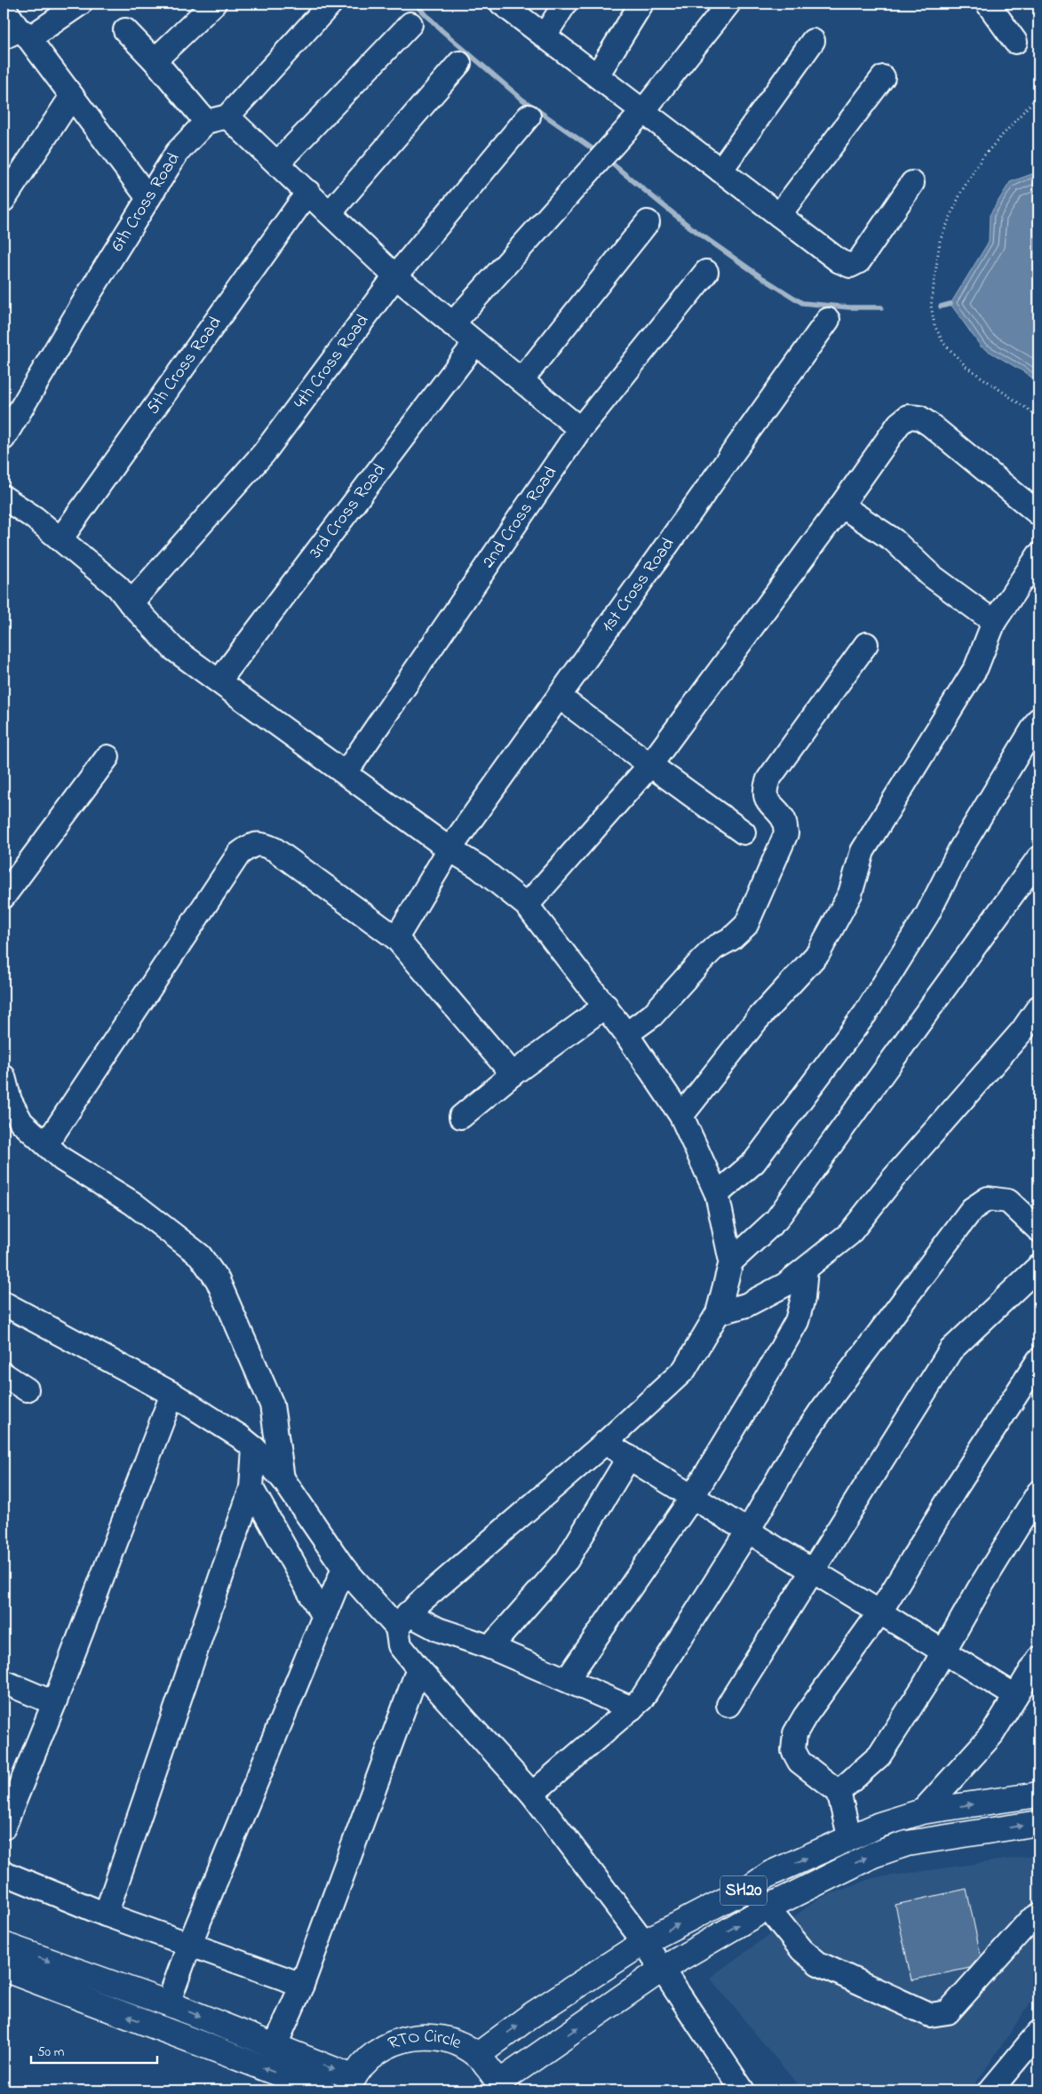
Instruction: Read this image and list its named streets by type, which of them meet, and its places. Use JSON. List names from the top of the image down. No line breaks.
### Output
{"streets":{"main road":["SH20","RTO Circle"],"street":["6th Cross Road","4th Cross Road","5th Cross Road","3rd Cross Road","2nd Cross Road","1st Cross Road"]},"crossings":[["SH20","RTO Circle"]],"scale_bar":"50 m"}
